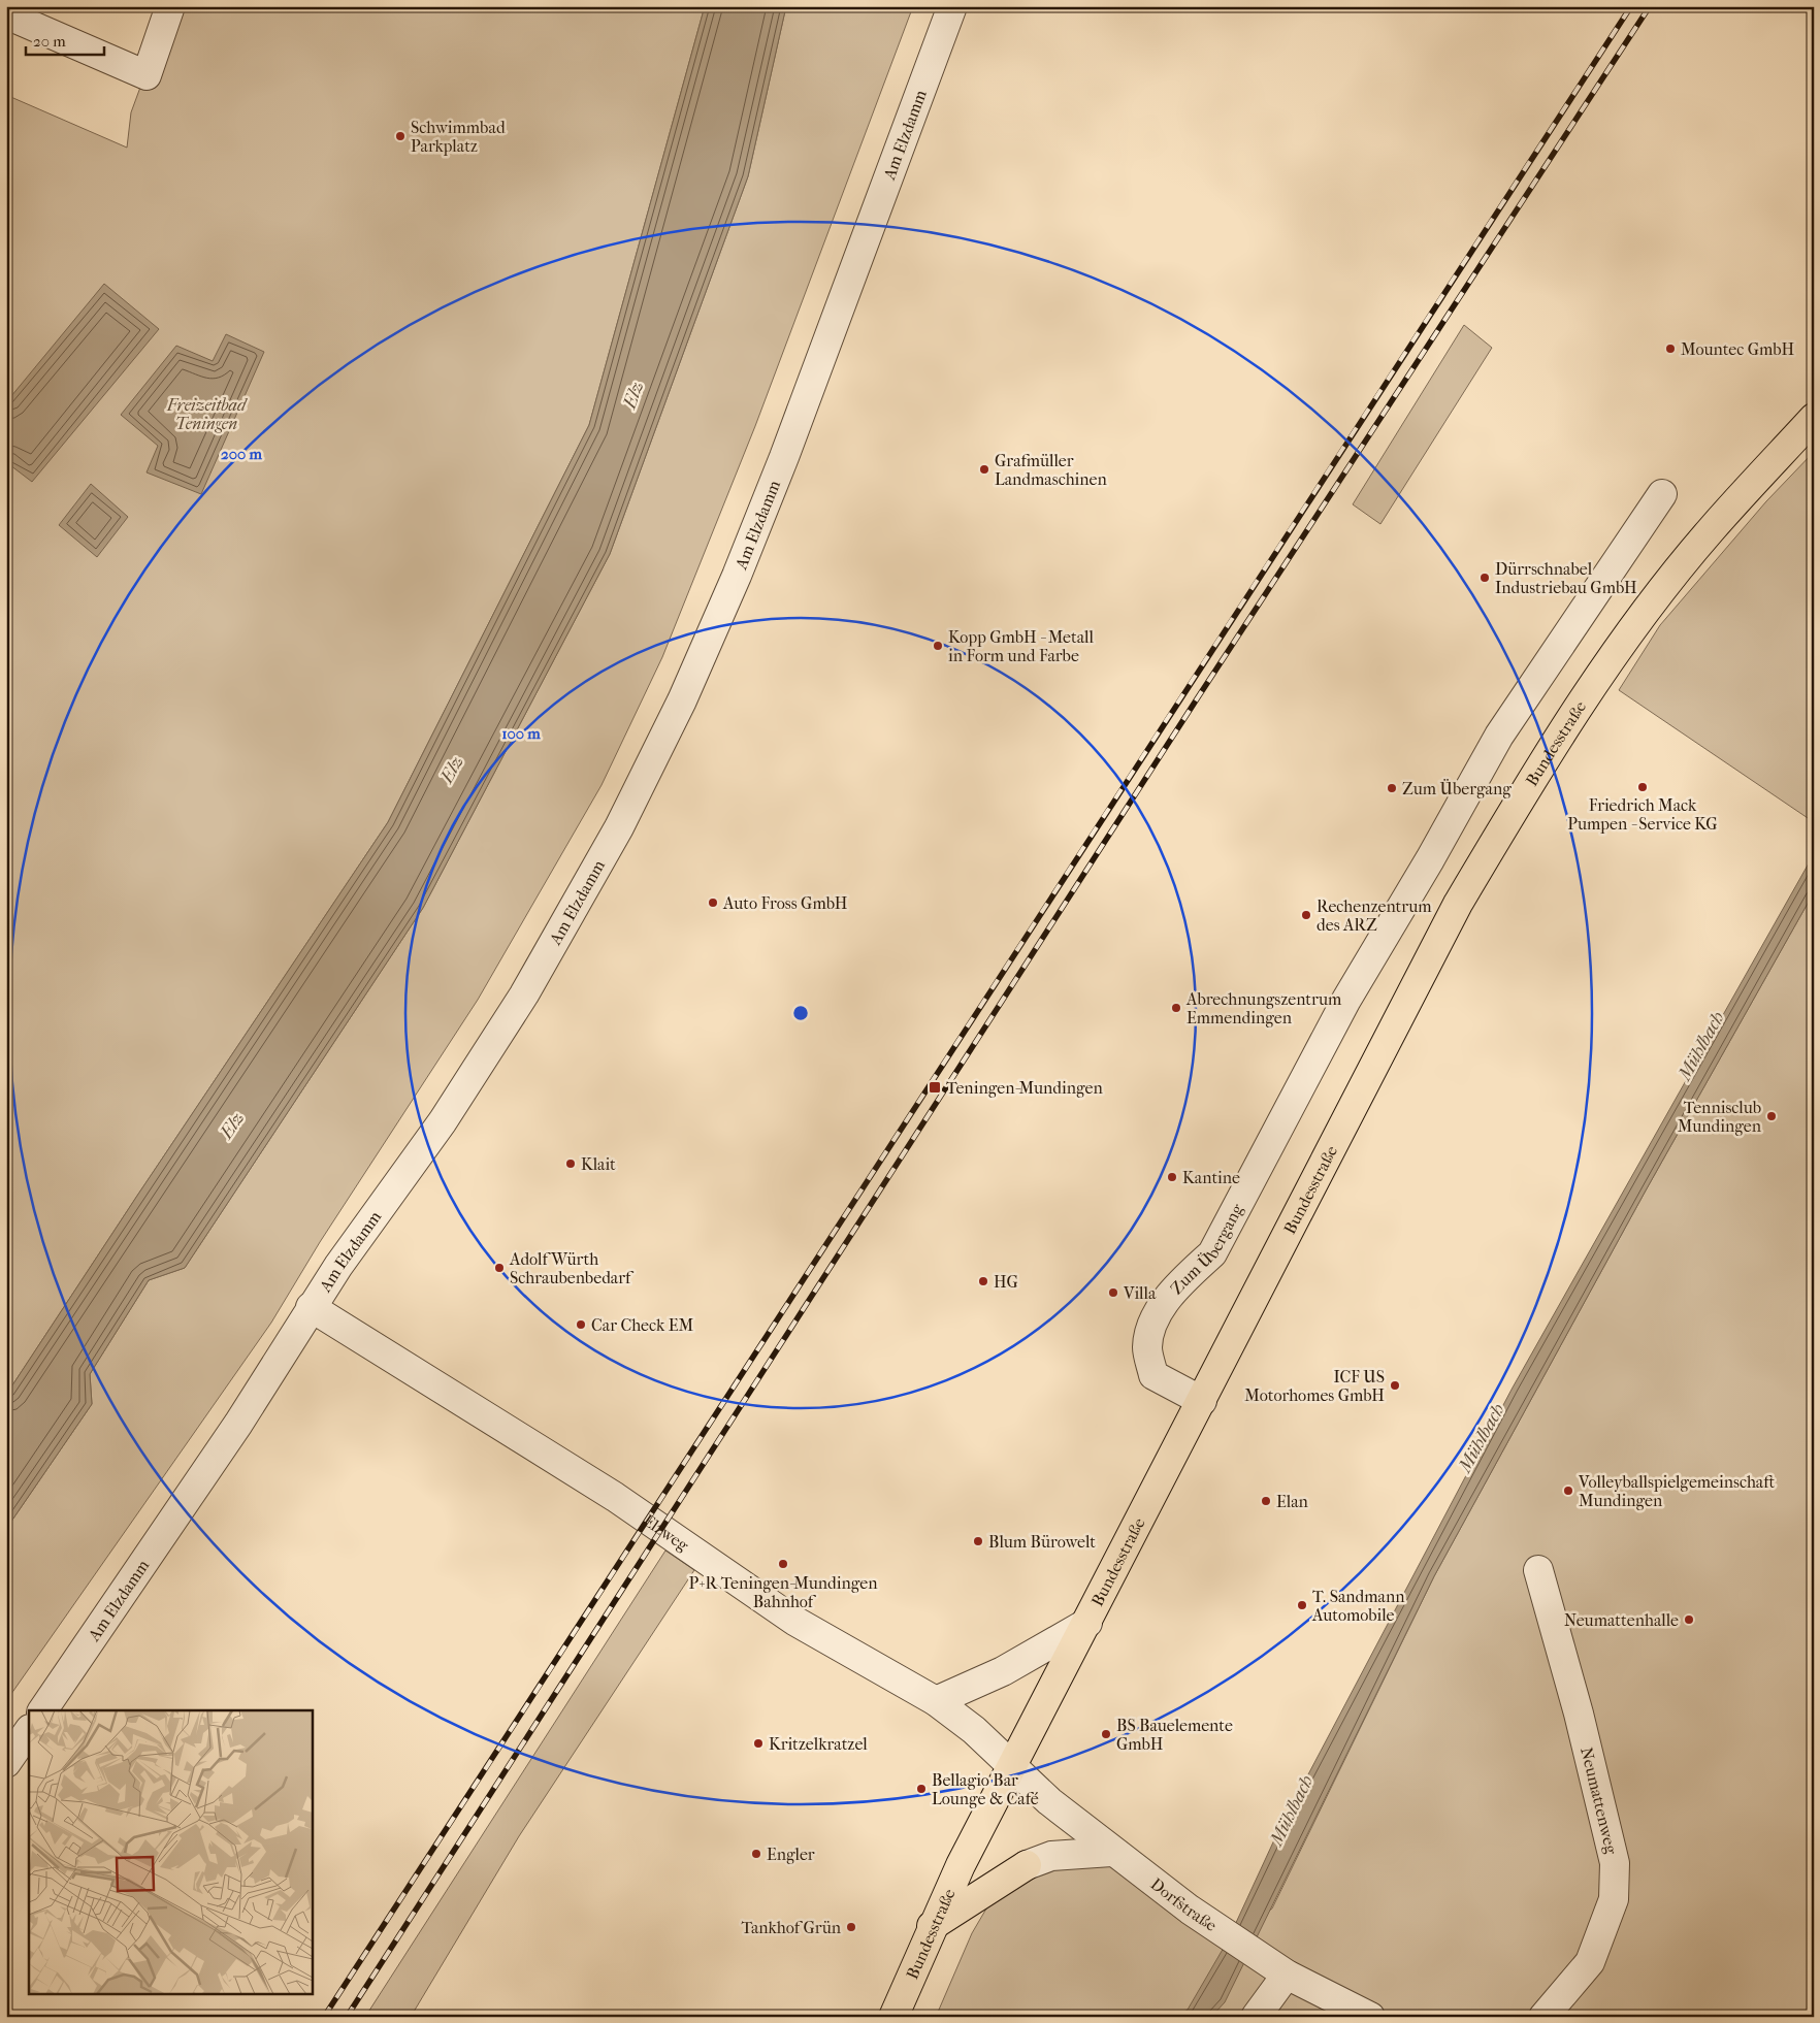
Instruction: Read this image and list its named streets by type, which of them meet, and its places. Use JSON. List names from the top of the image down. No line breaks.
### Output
{"streets":{"main road":["Bundesstraße"],"street":["Am Elzdamm","Zum Übergang","Elzweg","Neumattenweg","Dorfstraße"]},"crossings":[["Am Elzdamm","Elzweg"],["Bundesstraße","Zum Übergang"],["Bundesstraße","Elzweg"],["Bundesstraße","Dorfstraße"],["Elzweg","Dorfstraße"]],"water":["Elz","Mühlbach"],"parks":["Freizeitbad Teningen"],"places":{"other":["Schwimmbad Parkplatz","Mountec GmbH","Grafmüller Landmaschinen","Dürrschnabel Industriebau GmbH","Kopp GmbH - Metall in Form und Farbe","Friedrich Mack Pumpen - Service KG","Zum Übergang","Auto Fross GmbH","Rechenzentrum des ARZ","Abrechnungszentrum Emmendingen","Tennisclub Mundingen","Klait","Kantine","Adolf Würth Schraubenbedarf","HG","Villa","Car Check EM","ICF US Motorhomes GmbH","Volleyballspielgemeinschaft Mundingen","Elan","Blum Bürowelt","P+R Teningen-Mundingen Bahnhof","T. Sandmann Automobile","Neumattenhalle","BS Bauelemente GmbH","Kritzelkratzel","Bellagio Bar Lounge & Café","Engler","Tankhof Grün"],"transit":["Teningen-Mundingen"]},"scale_bar":"20 m","rings":["200 m","100 m"]}
